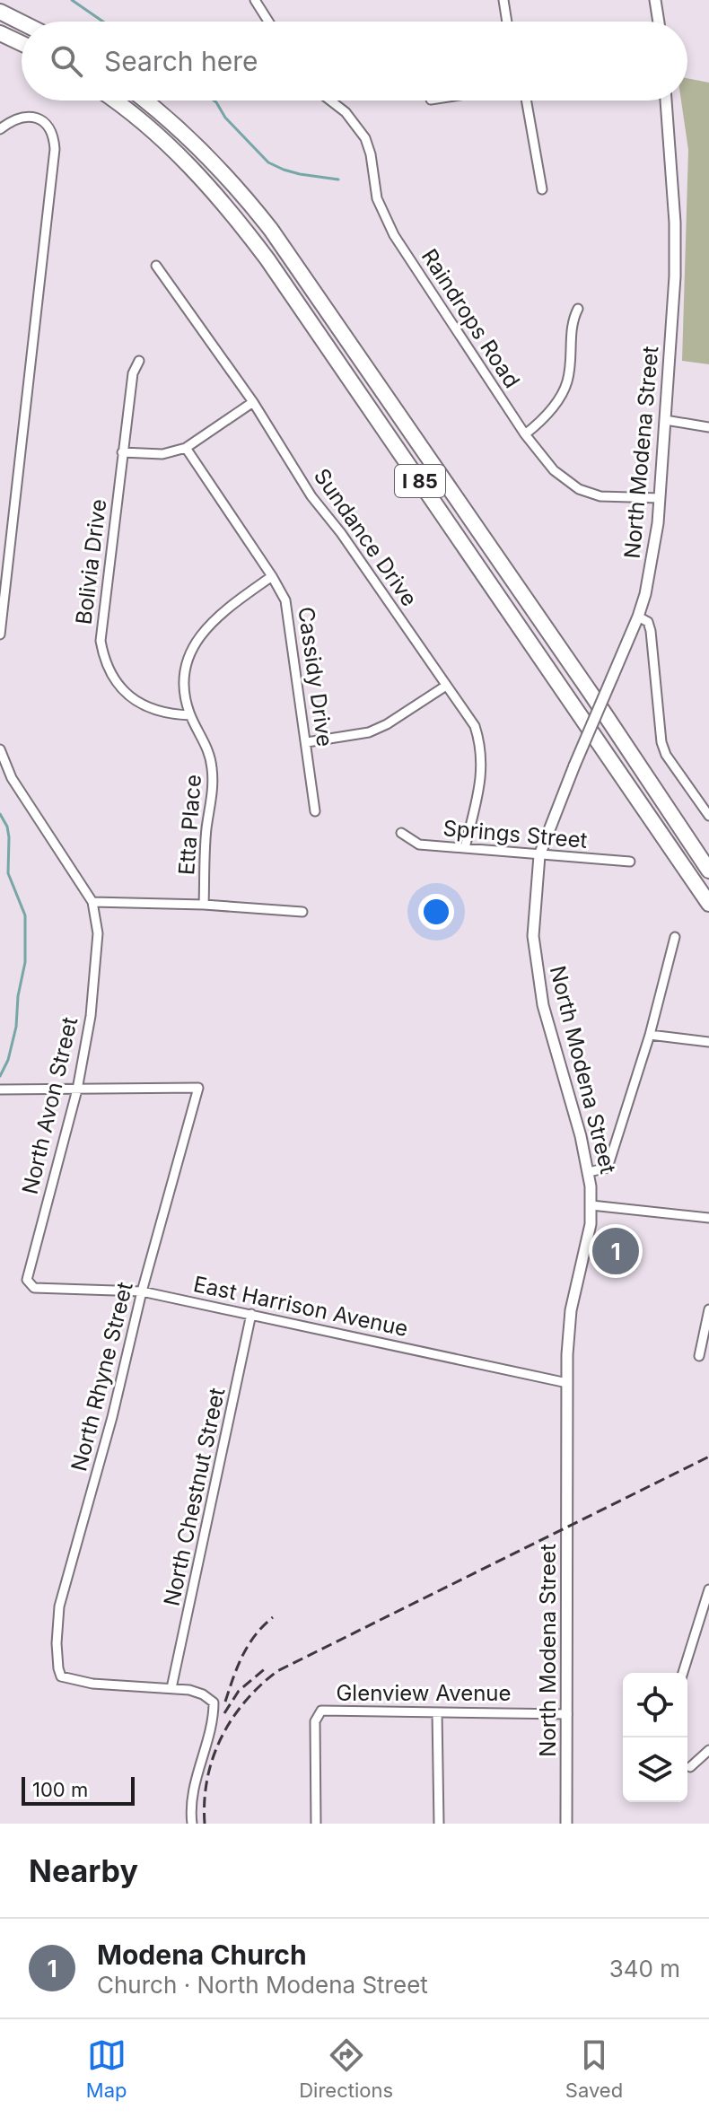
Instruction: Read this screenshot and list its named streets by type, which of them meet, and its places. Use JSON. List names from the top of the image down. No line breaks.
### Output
{"streets":{"highway":["I 85"],"street":["Raindrops Road","North Modena Street","Sundance Drive","Bolivia Drive","Cassidy Drive","Etta Place","Springs Street","North Avon Street","East Harrison Avenue","North Rhyne Street","North Chestnut Street","Glenview Avenue"]},"crossings":[["Raindrops Road","North Modena Street"],["North Modena Street","Springs Street"],["North Modena Street","East Harrison Avenue"],["North Modena Street","Glenview Avenue"],["Sundance Drive","Springs Street"],["Bolivia Drive","Etta Place"],["Cassidy Drive","Etta Place"],["North Avon Street","East Harrison Avenue"],["North Avon Street","North Rhyne Street"],["East Harrison Avenue","North Rhyne Street"],["East Harrison Avenue","North Chestnut Street"],["North Rhyne Street","North Chestnut Street"]],"scale_bar":"100 m","page":{"search":"Search here","pins":"1","scale":"100 m","heading":"Nearby","list":[{"mark":"1","name":"Modena Church","note":"Church · North Modena Street","value":"340 m"}],"nav":["Map","Directions","Saved"]}}
